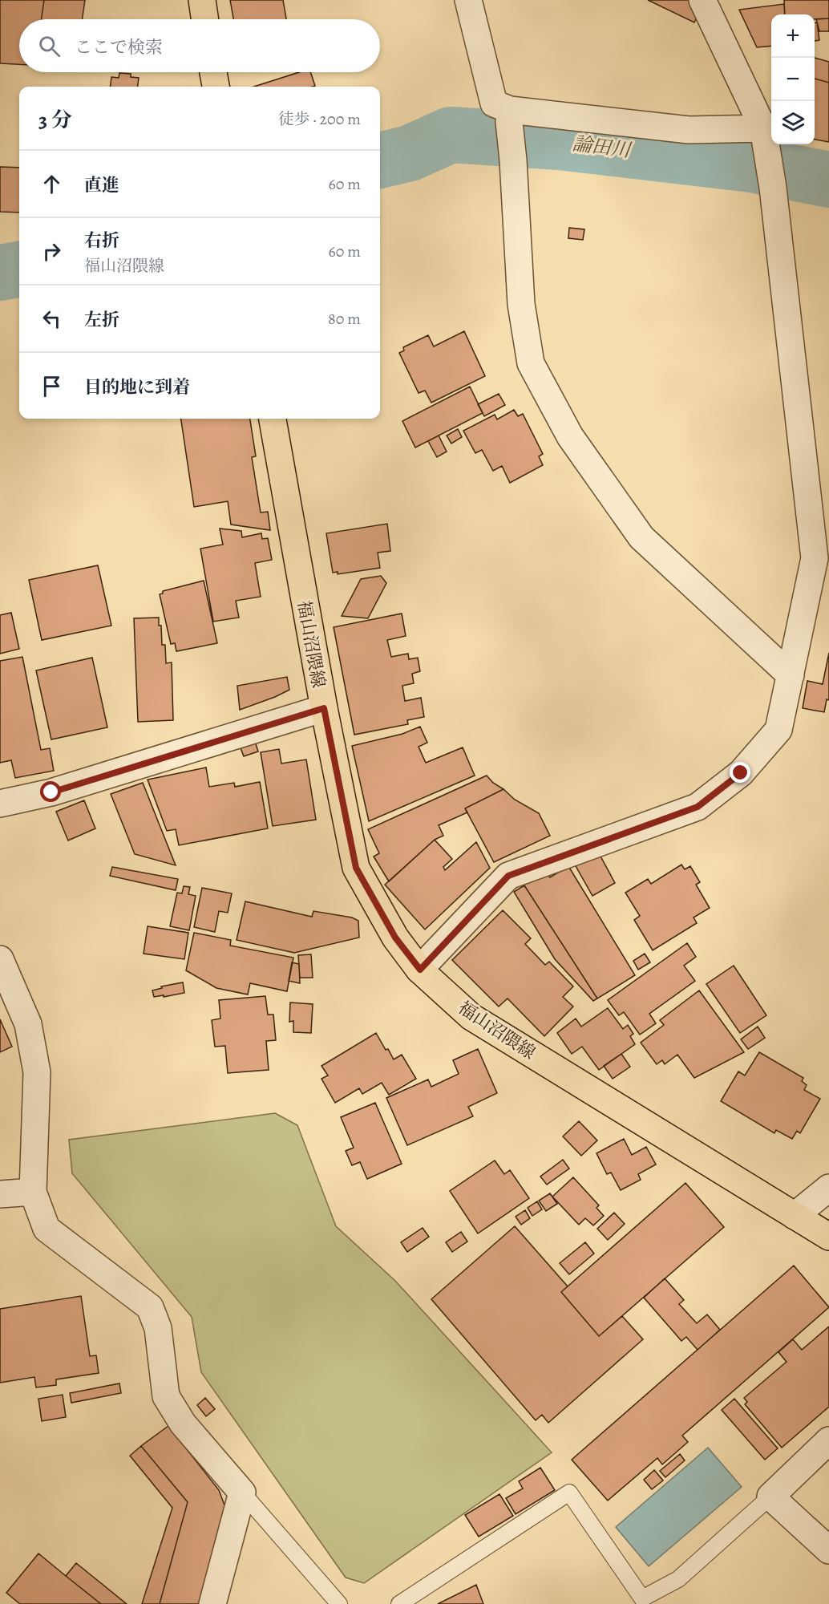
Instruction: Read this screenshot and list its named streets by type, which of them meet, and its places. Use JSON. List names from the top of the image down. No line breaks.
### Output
{"streets":{"main road":["福山沼隈線"]},"water":["論田川"],"page":{"map_buttons":["+","−"],"search":"ここで検索","heading":["3 分","徒歩 · 200 m"],"list":[["直進","60 m"],["右折","福山沼隈線","60 m"],["左折","80 m"],"目的地に到着"]}}
